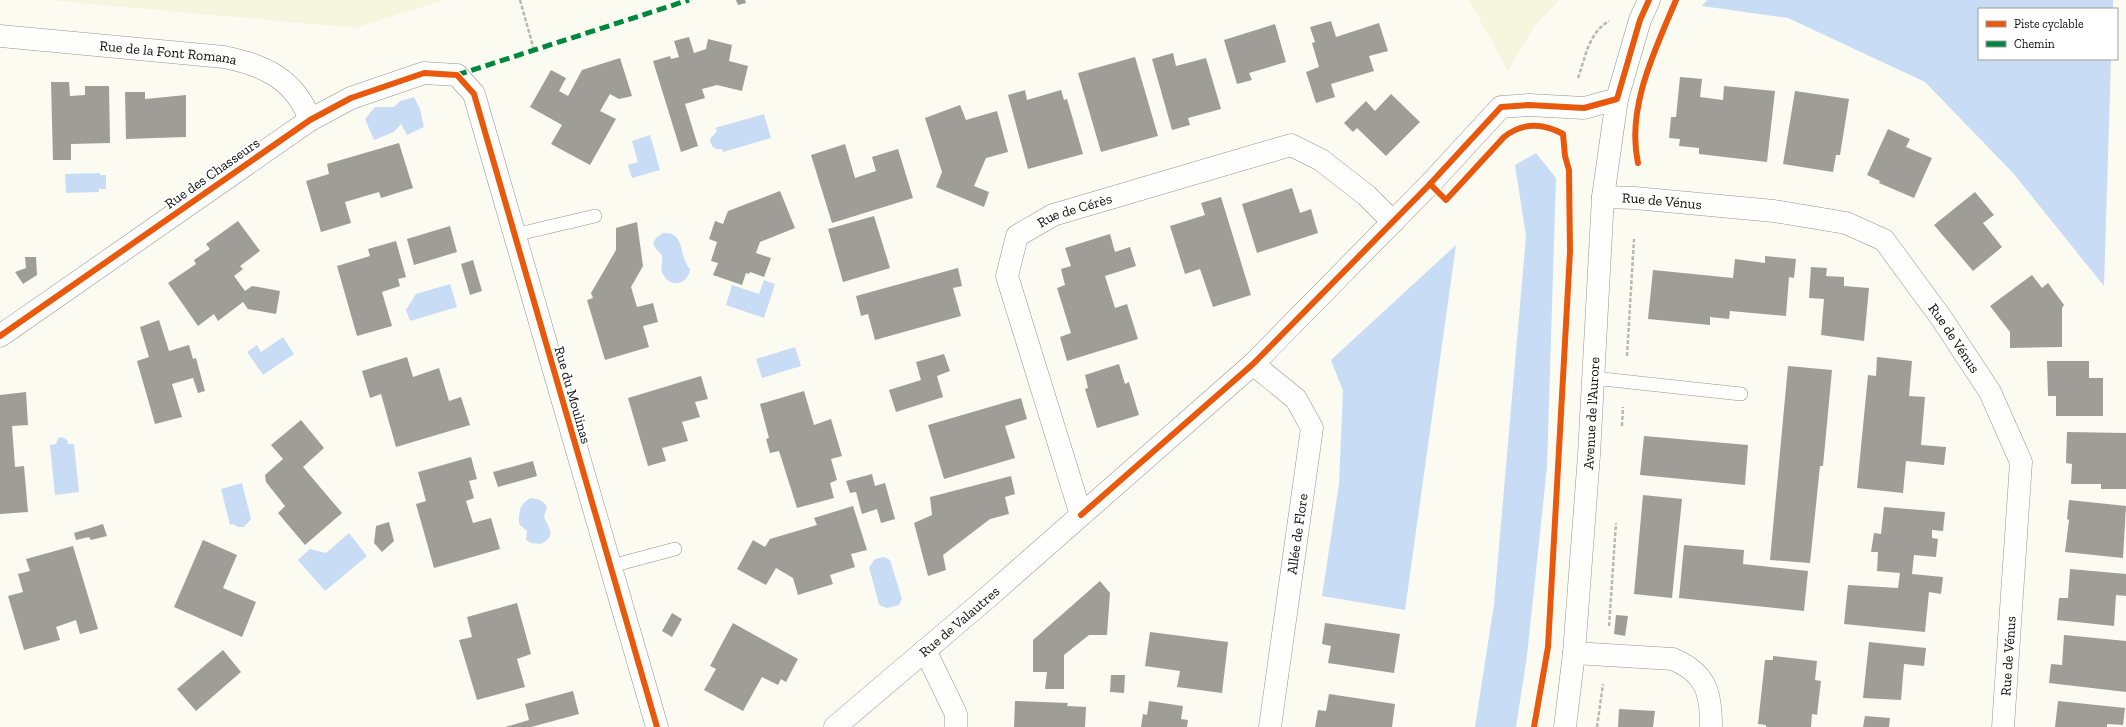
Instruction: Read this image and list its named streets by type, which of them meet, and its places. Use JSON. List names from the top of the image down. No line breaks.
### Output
{"streets":{"street":["Rue de la Font Romana","Rue des Chasseurs","Rue de Vénus","Rue de Cérès","Rue du Moulinas","Avenue de l'Aurore","Allée de Flore","Rue de Valautres"]},"crossings":[["Rue de la Font Romana","Rue des Chasseurs"],["Rue des Chasseurs","Rue du Moulinas"],["Rue de Vénus","Avenue de l'Aurore"],["Rue de Cérès","Rue de Valautres"],["Avenue de l'Aurore","Rue de Valautres"],["Allée de Flore","Rue de Valautres"]],"legend":["Piste cyclable","Chemin"]}
